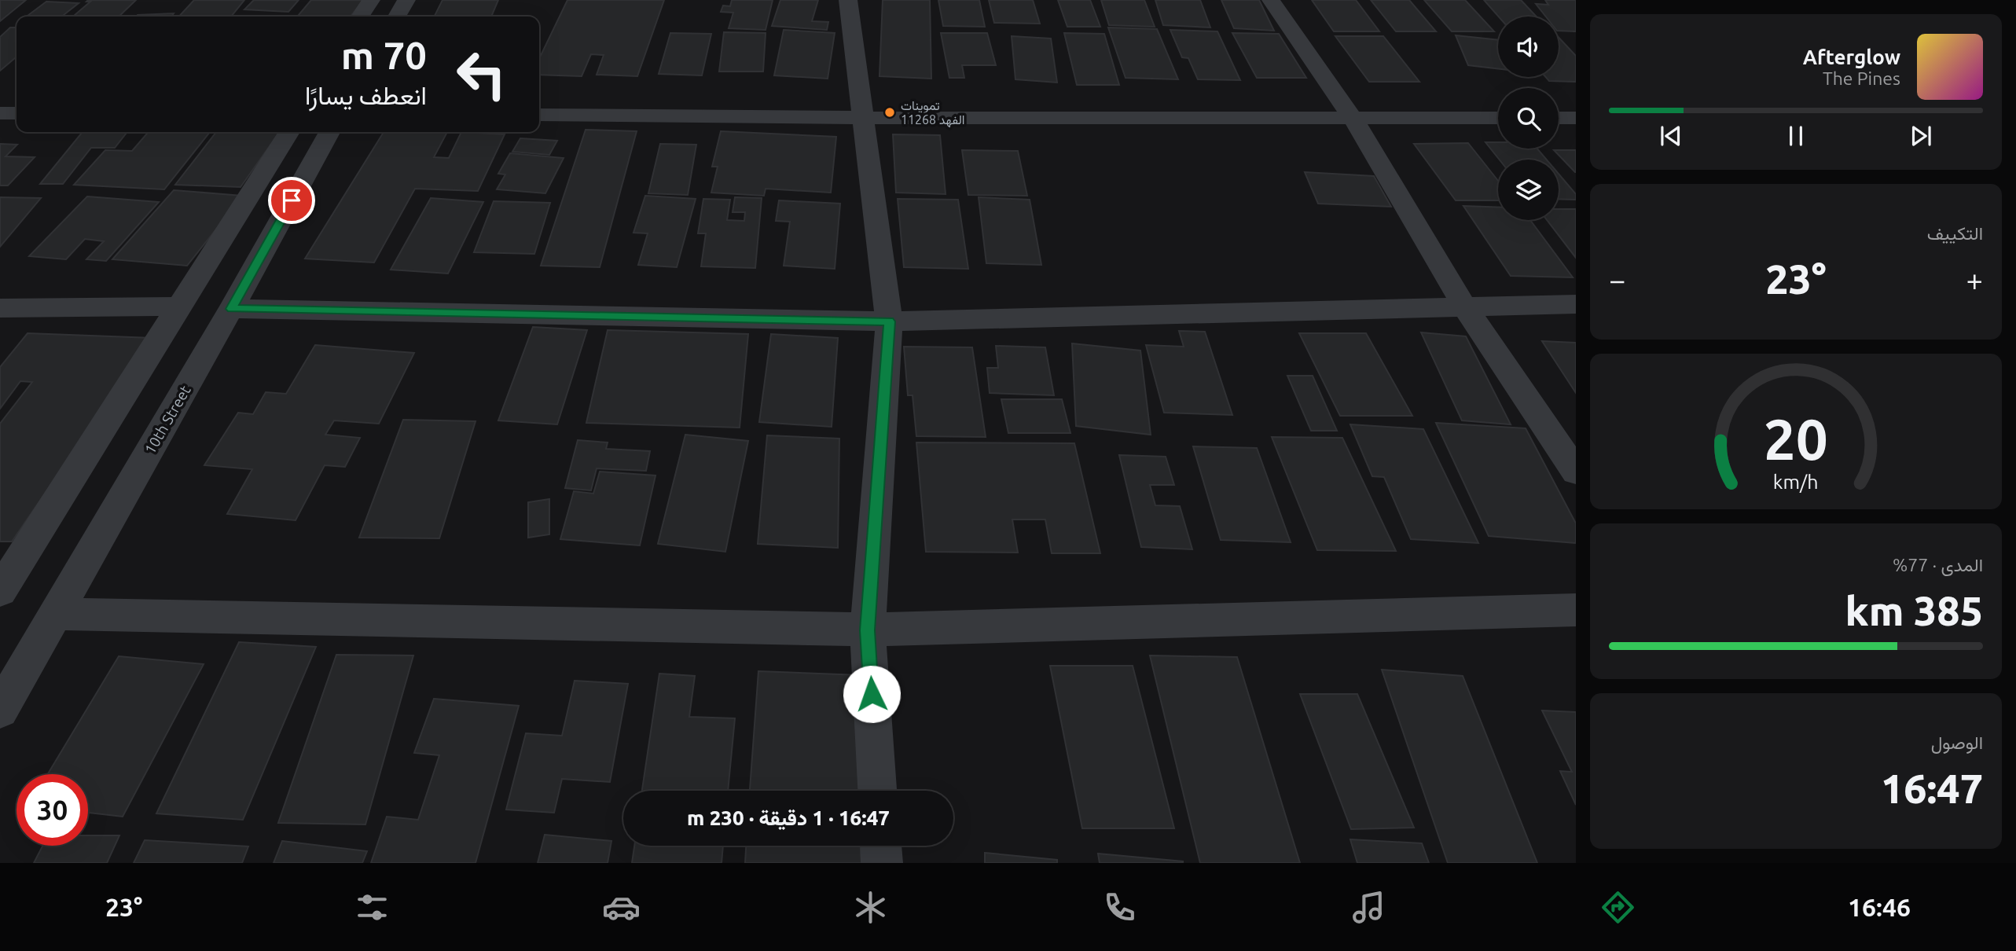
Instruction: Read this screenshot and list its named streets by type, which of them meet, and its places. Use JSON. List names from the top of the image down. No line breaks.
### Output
{"streets":{"street":["10th Street"]},"places":["تموينات الفهد 11268"],"page":{"turn":["70 m","انعطف يسارًا"],"song":["Afterglow","The Pines"],"tile":["التكييف",["المدى · 77%","385 km"],["الوصول","16:47"]],"heat":["−","23°","+"],"limit":"30","trip":"16:47 · 1 دقيقة · 230 m","tabs":["16:46","23°"],"gauge":["20","km/h"]}}
